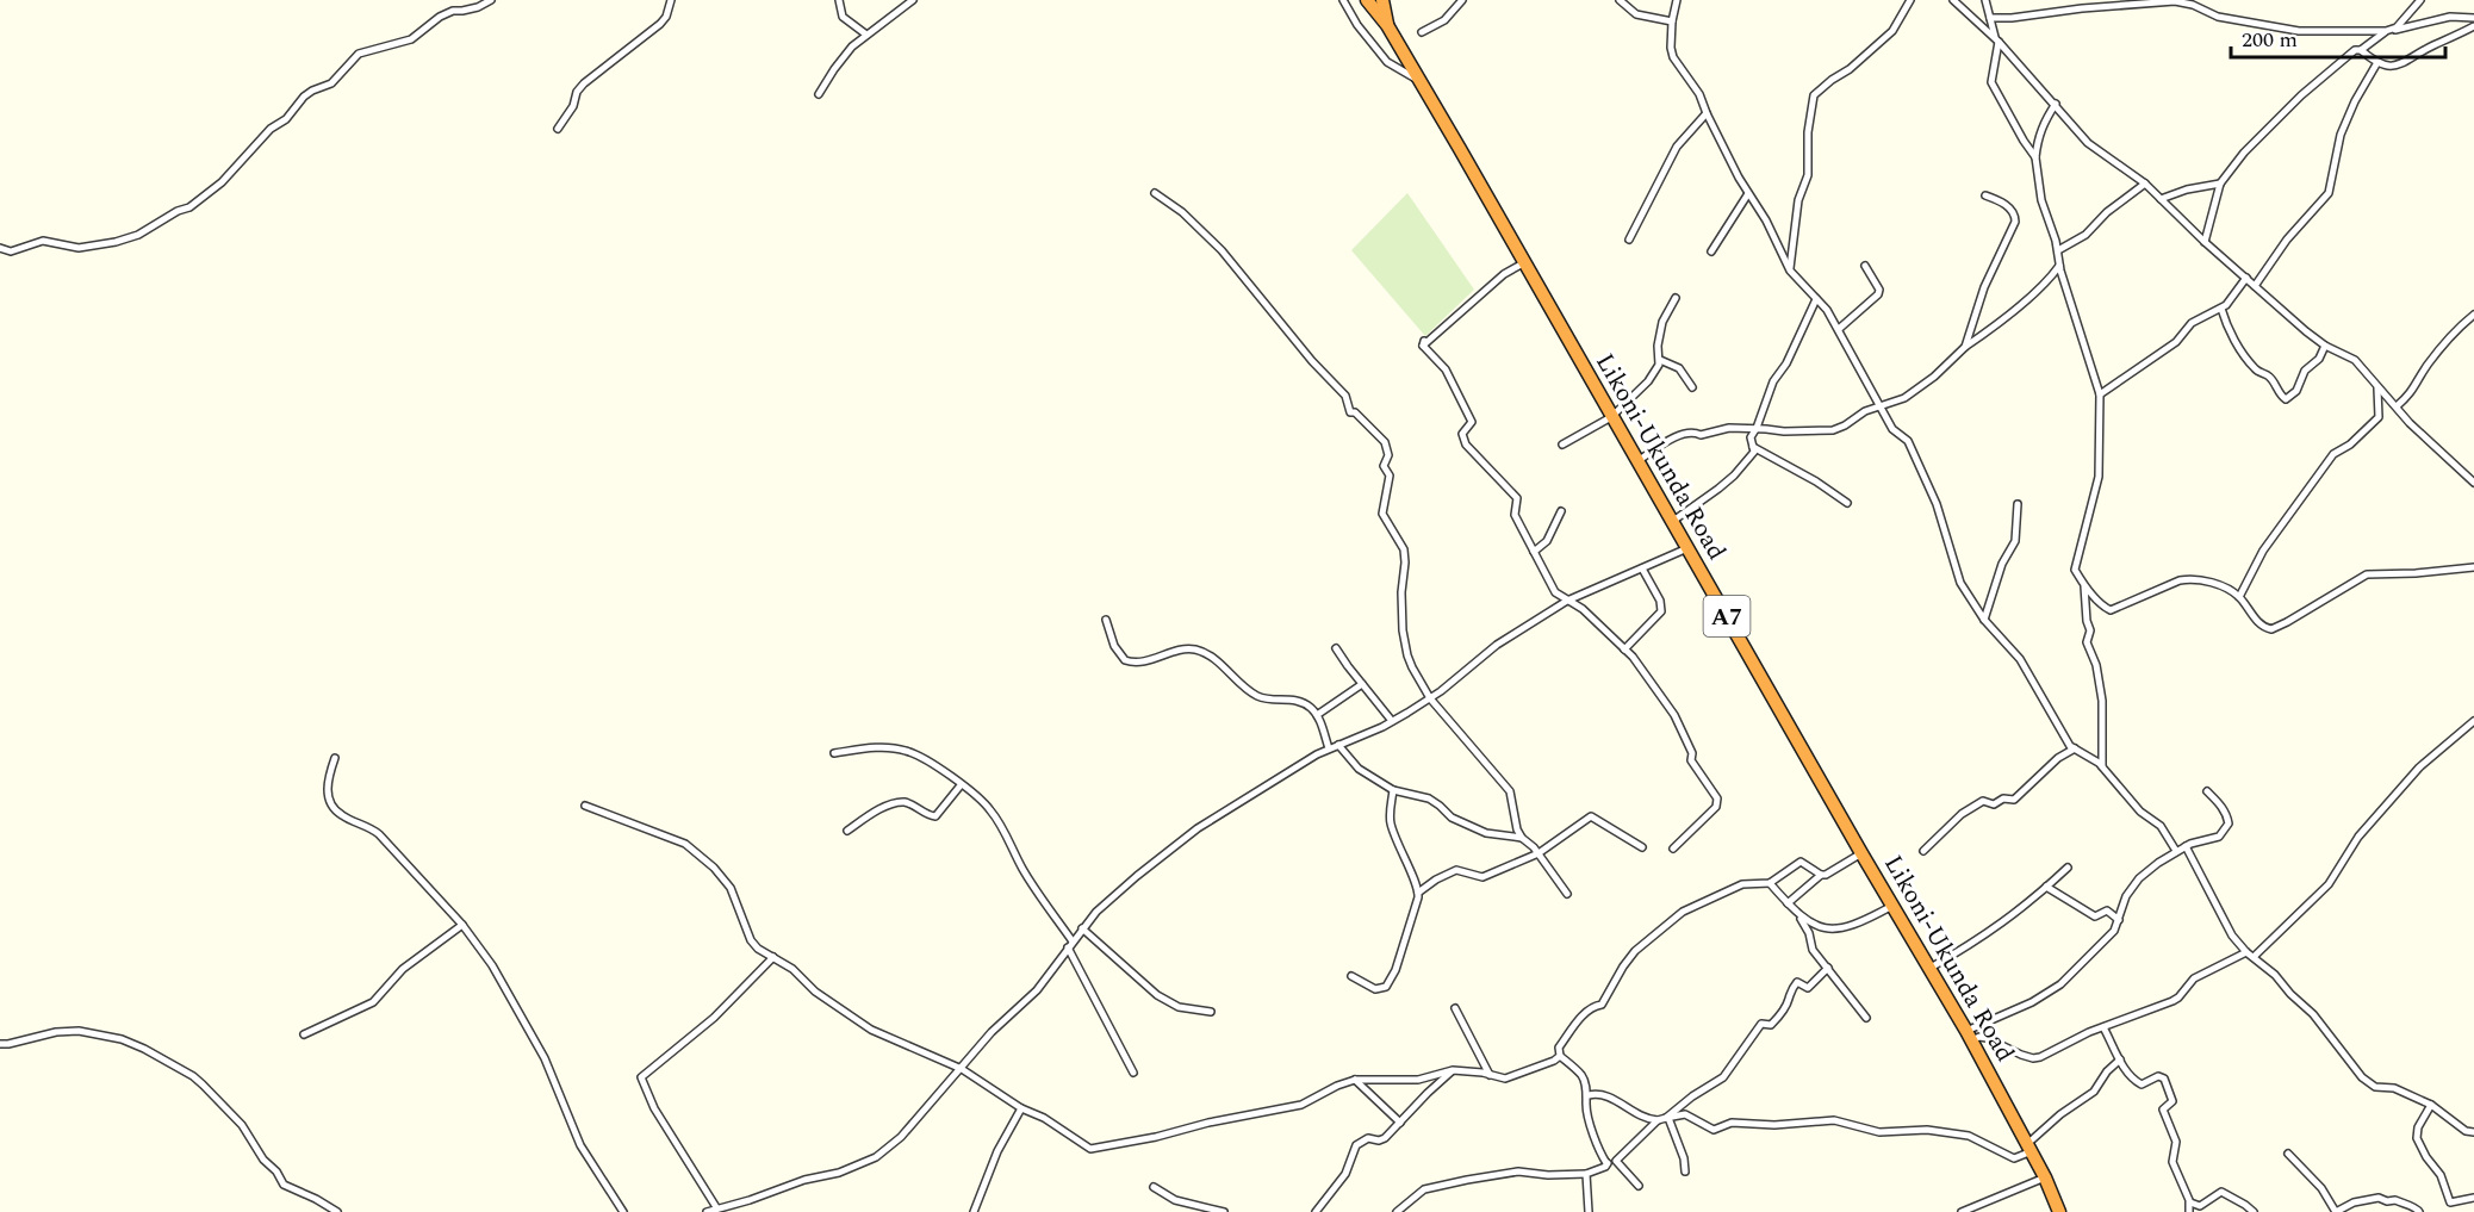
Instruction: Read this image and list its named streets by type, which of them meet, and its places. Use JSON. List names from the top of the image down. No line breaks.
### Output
{"streets":{"highway":["Likoni-Ukunda Road","A7"]},"scale_bar":"200 m"}
